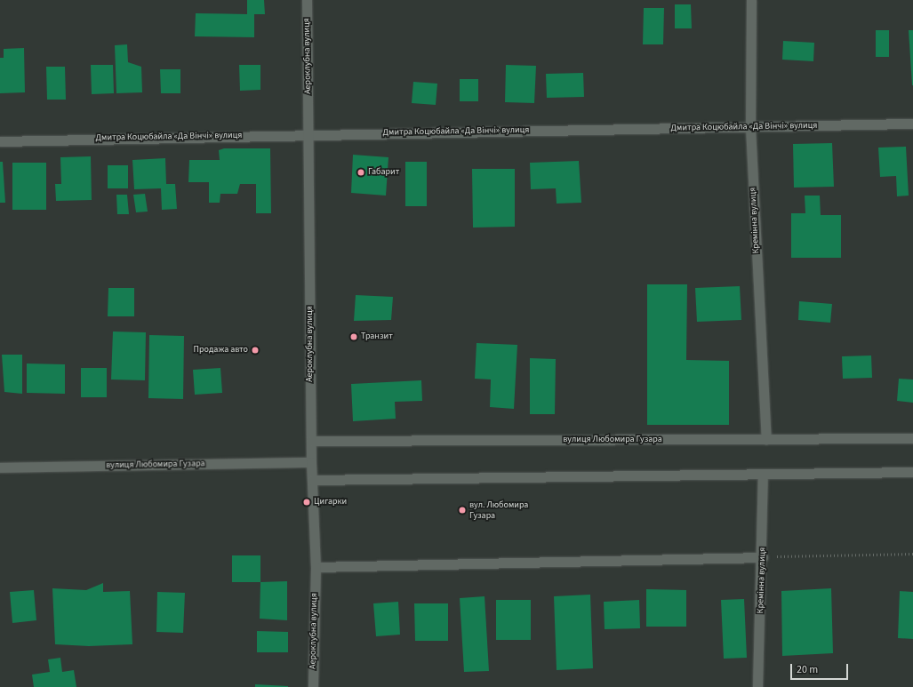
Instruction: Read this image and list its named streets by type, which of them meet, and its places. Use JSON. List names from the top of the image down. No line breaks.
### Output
{"streets":{"street":["Аероклубна вулиця","Дмитра Коцюбайла «Да Вінчі» вулиця","Кремінна вулиця","вулиця Любомира Гузара"]},"crossings":[["Аероклубна вулиця","Дмитра Коцюбайла «Да Вінчі» вулиця"],["Аероклубна вулиця","вулиця Любомира Гузара"],["Дмитра Коцюбайла «Да Вінчі» вулиця","Кремінна вулиця"],["Кремінна вулиця","вулиця Любомира Гузара"]],"places":["Габарит","Транзит","Продажа авто","Цигарки","вул. Любомира Гузара"],"scale_bar":"20 m"}
